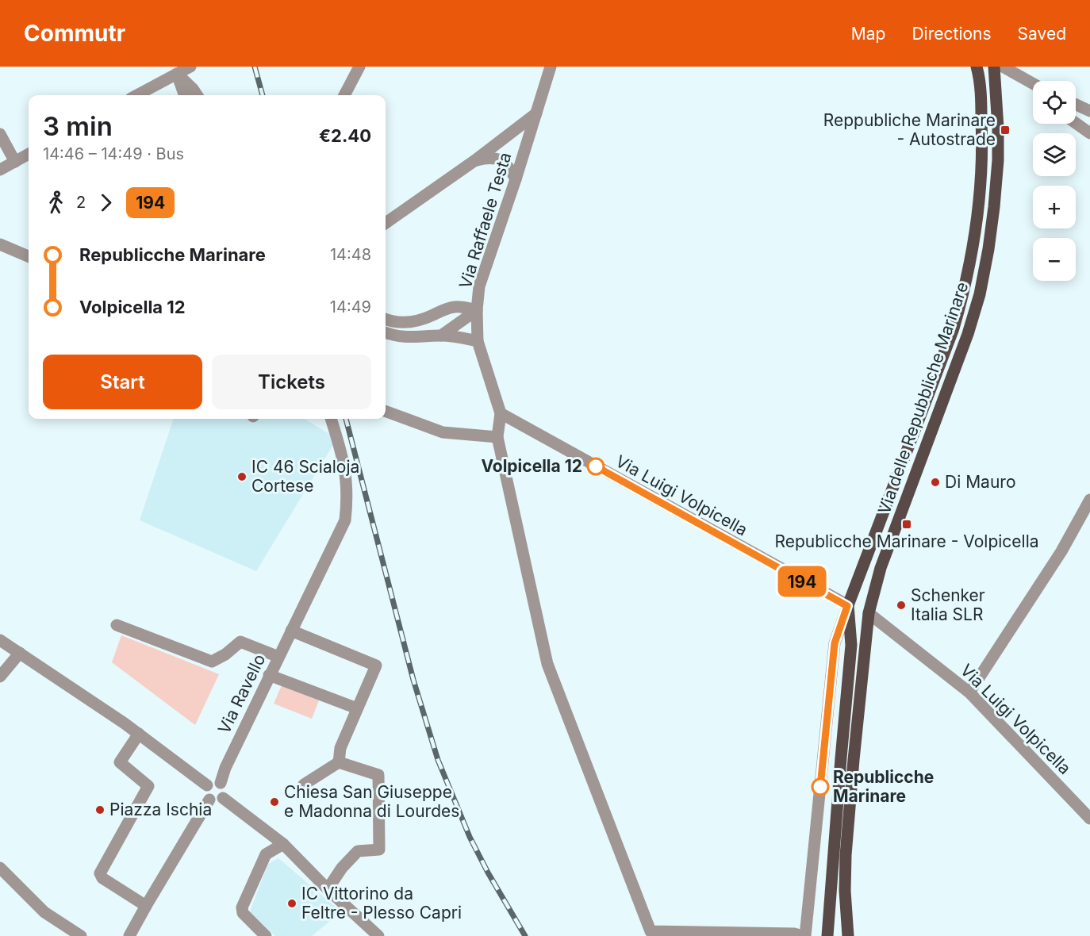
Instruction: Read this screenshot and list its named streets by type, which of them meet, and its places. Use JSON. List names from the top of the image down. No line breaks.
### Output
{"streets":{"main road":["Via delle Repubbliche Marinare"],"street":["Via Raffaele Testa","Via Luigi Volpicella","Via Ravello"]},"crossings":[["Via Raffaele Testa","Via Luigi Volpicella"],["Via delle Repubbliche Marinare","Via Luigi Volpicella"]],"places":{"transit":["Reppubliche Marinare - Autostrade","Republicche Marinare - Volpicella"],"other":["Volpicella 12","IC 46 Scialoja Cortese","Di Mauro","Schenker Italia SLR","Republicche Marinare","Chiesa San Giuseppe e Madonna di Lourdes","Piazza Ischia","IC Vittorino da Feltre - Plesso Capri"]},"lines":["bus line 194"],"page":{"header":"Commutr","nav":["Map","Directions","Saved"],"on_map":"194","map_buttons":["+","−"],"heading":["3 min","14:46 – 14:49 · Bus","€2.40"],"legs":["2","194"],"list":[{"name":"Republicche Marinare","value":"14:48"},{"name":"Volpicella 12","value":"14:49"}],"buttons":["Start","Tickets"]}}
